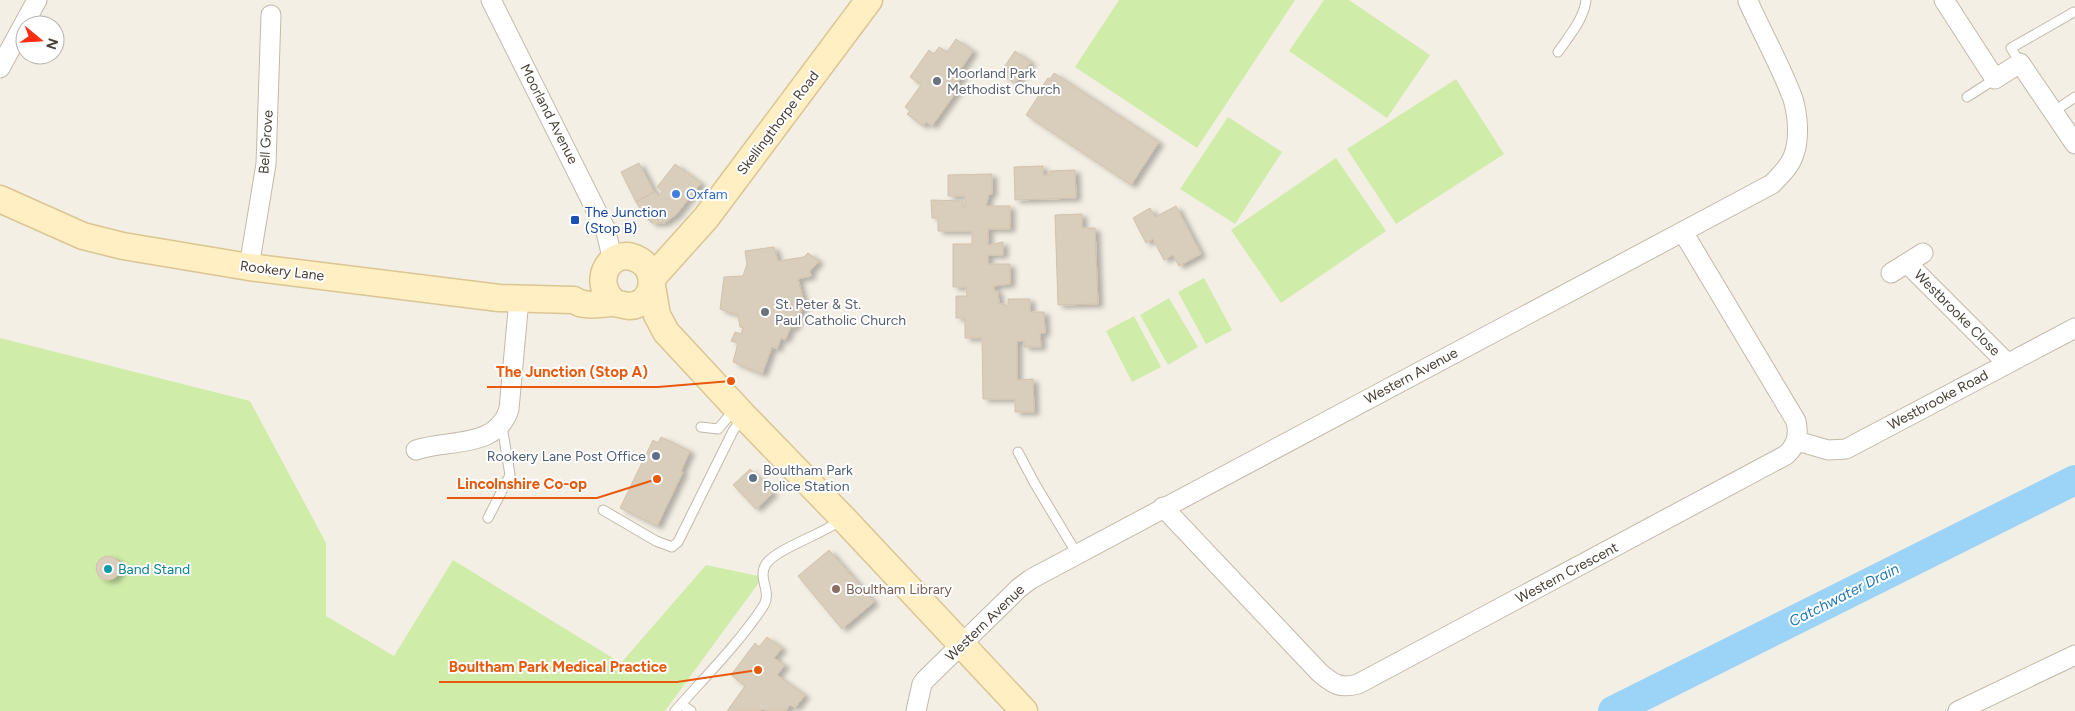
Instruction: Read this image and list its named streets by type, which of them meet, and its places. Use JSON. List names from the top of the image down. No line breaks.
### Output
{"streets":{"street":["Moorland Avenue","Skellingthorpe Road","Bell Grove","Rookery Lane","Westbrooke Close","Western Avenue","Westbrooke Road","Western Crescent"]},"crossings":[["Moorland Avenue","Skellingthorpe Road"],["Bell Grove","Rookery Lane"],["Westbrooke Close","Westbrooke Road"],["Western Avenue","Western Crescent"],["Westbrooke Road","Western Crescent"]],"water":["Catchwater Drain"],"places":{"other":["Moorland Park Methodist Church","Oxfam","St. Peter & St. Paul Catholic Church","The Junction (Stop A)","Rookery Lane Post Office","Boultham Park Police Station","Lincolnshire Co-op","Band Stand","Boultham Library","Boultham Park Medical Practice"],"transit":["The Junction (Stop B)"]},"north":"right"}
